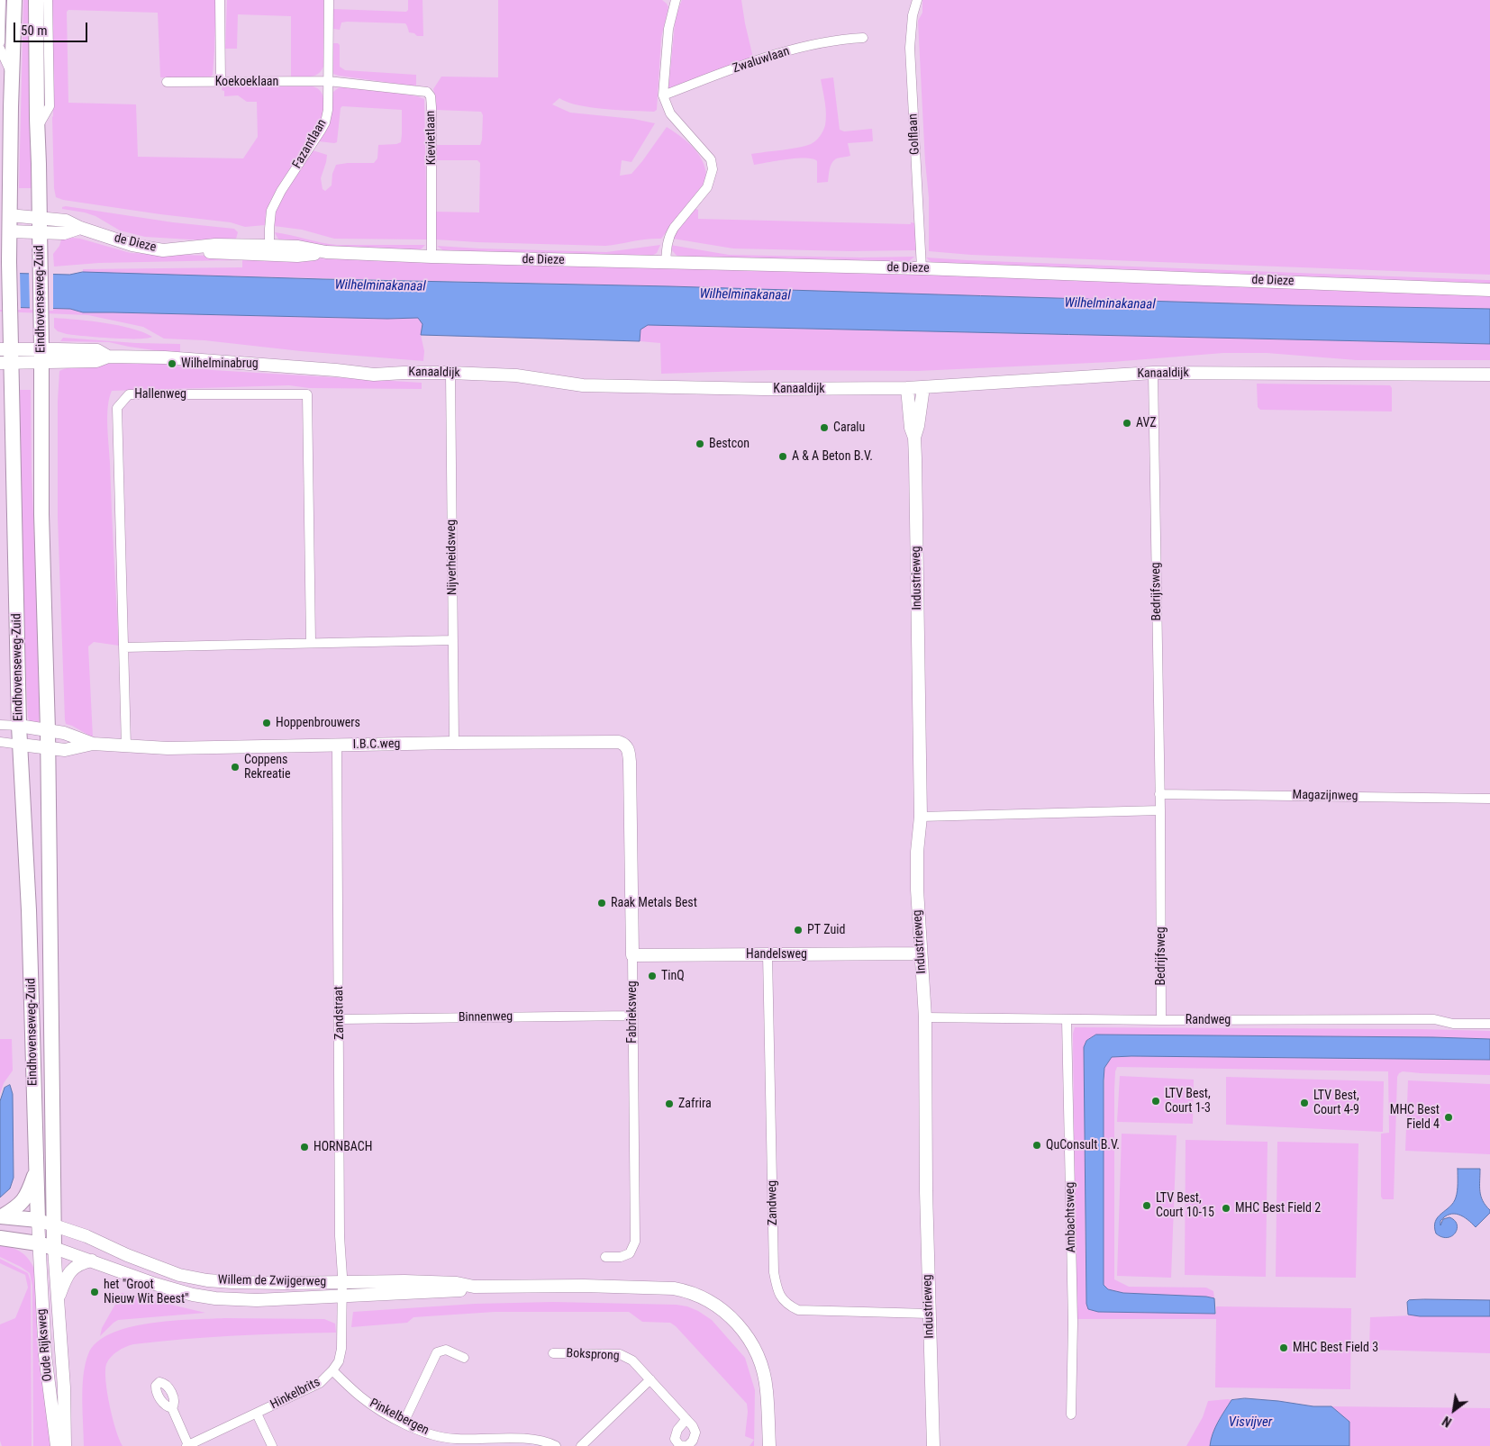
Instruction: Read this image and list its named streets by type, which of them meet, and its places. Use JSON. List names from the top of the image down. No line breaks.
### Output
{"streets":{"main road":["Eindhovenseweg-Zuid"],"street":["Zwaluwlaan","Koekoeklaan","Golflaan","Kievietlaan","Fazantlaan","de Dieze","Kanaaldijk","Hallenweg","Nijverheidsweg","Industrieweg","Bedrijfsweg","I.B.C.weg","Magazijnweg","Handelsweg","Fabrieksweg","Zandstraat","Binnenweg","Randweg","Zandweg","Ambachtsweg","Willem de Zwijgerweg","Oude Rijksweg","Boksprong","Hinkelbrits","Pinkelbergen"]},"crossings":[["Koekoeklaan","Kievietlaan"],["Koekoeklaan","Fazantlaan"],["Golflaan","de Dieze"],["Kievietlaan","Fazantlaan"],["Kievietlaan","de Dieze"],["Fazantlaan","de Dieze"],["de Dieze","Eindhovenseweg-Zuid"],["Eindhovenseweg-Zuid","Kanaaldijk"],["Eindhovenseweg-Zuid","I.B.C.weg"],["Eindhovenseweg-Zuid","Willem de Zwijgerweg"],["Eindhovenseweg-Zuid","Oude Rijksweg"],["Kanaaldijk","Nijverheidsweg"],["Kanaaldijk","Industrieweg"],["Kanaaldijk","Bedrijfsweg"],["Nijverheidsweg","I.B.C.weg"],["Industrieweg","Handelsweg"],["Industrieweg","Randweg"],["Industrieweg","Zandweg"],["Bedrijfsweg","Magazijnweg"],["Bedrijfsweg","Randweg"],["I.B.C.weg","Fabrieksweg"],["I.B.C.weg","Zandstraat"],["Handelsweg","Fabrieksweg"],["Handelsweg","Zandweg"],["Fabrieksweg","Binnenweg"],["Zandstraat","Binnenweg"],["Zandstraat","Willem de Zwijgerweg"],["Zandstraat","Hinkelbrits"],["Randweg","Ambachtsweg"],["Willem de Zwijgerweg","Oude Rijksweg"],["Willem de Zwijgerweg","Hinkelbrits"],["Hinkelbrits","Pinkelbergen"]],"water":["Wilhelminakanaal","Visvijver"],"places":["Wilhelminabrug","AVZ","Caralu","Bestcon","A & A Beton B.V.","Hoppenbrouwers","Coppens Rekreatie","Raak Metals Best","PT Zuid","TinQ","LTV Best, Court 1-3","LTV Best, Court 4-9","Zafrira","MHC Best Field 4","QuConsult B.V.","HORNBACH","LTV Best, Court 10-15","MHC Best Field 2","het \"Groot Nieuw Wit Beest\"","MHC Best Field 3"],"scale_bar":"50 m","north":"bottom left"}
